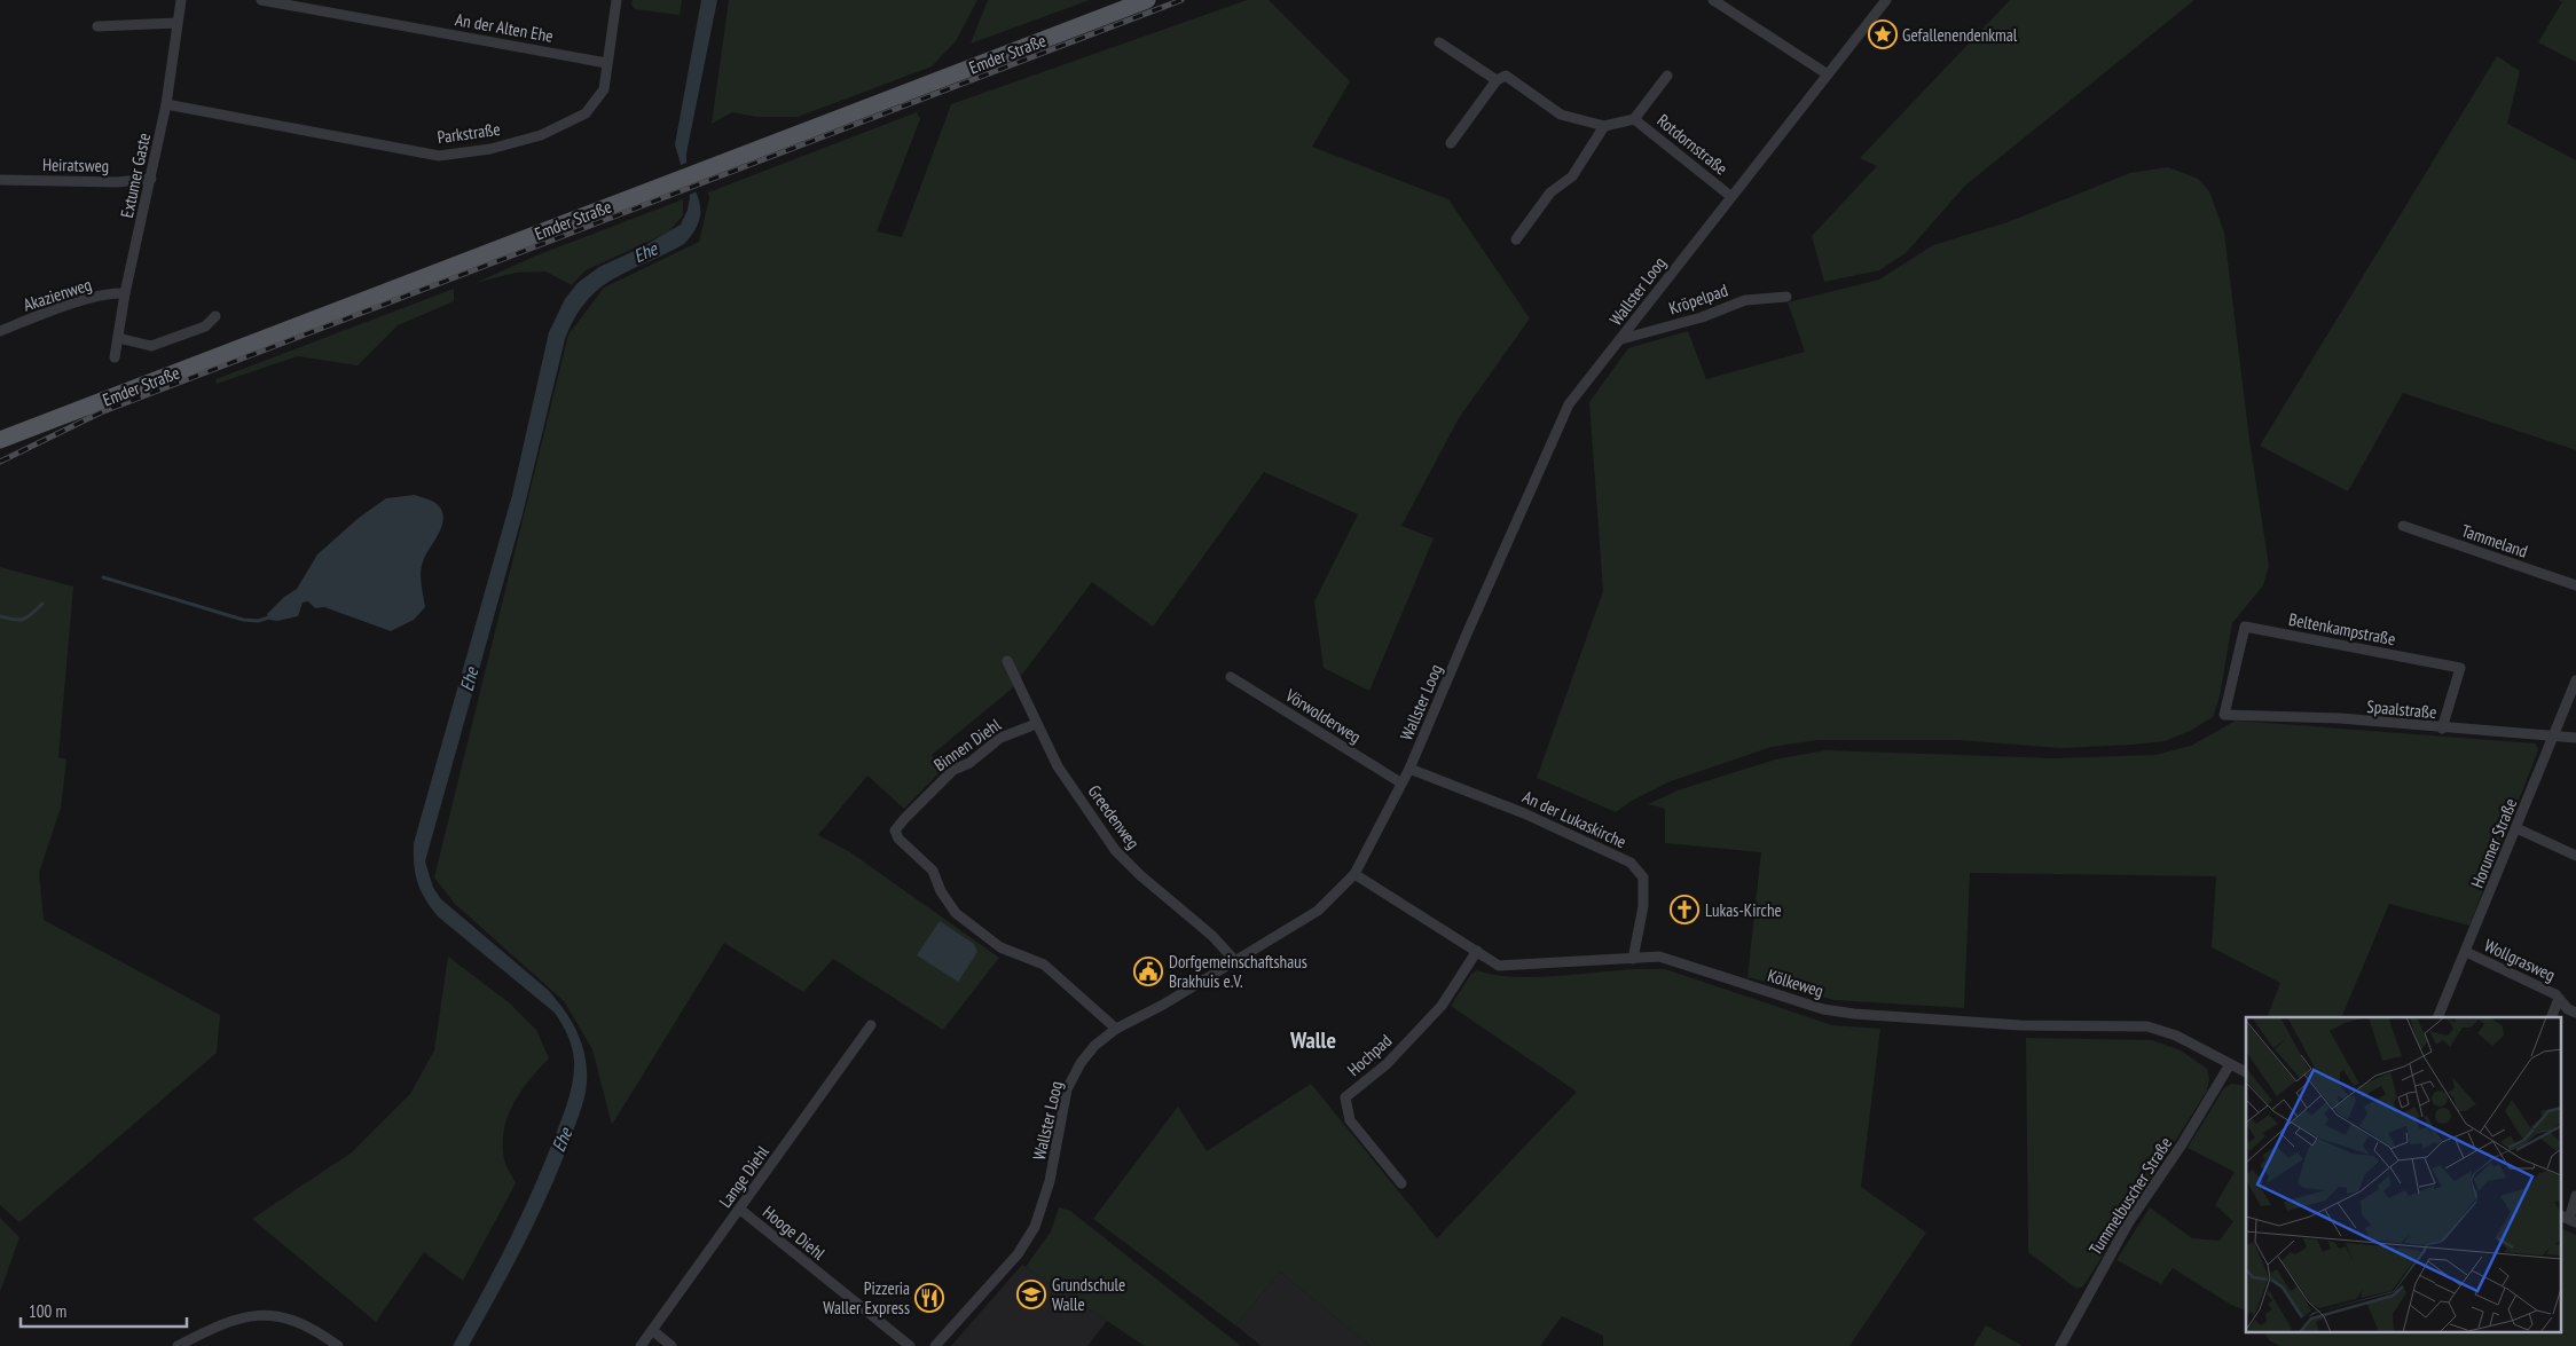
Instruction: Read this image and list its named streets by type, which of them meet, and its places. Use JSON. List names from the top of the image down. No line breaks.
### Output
{"streets":{"main road":["Emder Straße"],"street":["An der Alten Ehe","Parkstraße","Rotdornstraße","Heiratsweg","Extumer Gaste","Wallster Loog","Akazienweg","Kröpelpad","Tammeland","Beltenkampstraße","Spaalstraße","Vörwolderweg","Binnen Diehl","Greedenweg","An der Lukaskirche","Horumer Straße","Wollgrasweg","Kölkeweg","Hochpad","Lange Diehl","Tummelbuscher Straße","Hooge Diehl"]},"crossings":[["An der Alten Ehe","Parkstraße"],["Parkstraße","Extumer Gaste"],["Rotdornstraße","Wallster Loog"],["Heiratsweg","Extumer Gaste"],["Extumer Gaste","Akazienweg"],["Wallster Loog","Kröpelpad"],["Wallster Loog","Vörwolderweg"],["Wallster Loog","Binnen Diehl"],["Wallster Loog","Greedenweg"],["Wallster Loog","An der Lukaskirche"],["Wallster Loog","Kölkeweg"],["Beltenkampstraße","Spaalstraße"],["Spaalstraße","Horumer Straße"],["Binnen Diehl","Greedenweg"],["An der Lukaskirche","Kölkeweg"],["Horumer Straße","Wollgrasweg"],["Kölkeweg","Hochpad"],["Kölkeweg","Tummelbuscher Straße"],["Lange Diehl","Hooge Diehl"]],"districts":["Walle"],"water":["Ehe"],"places":{"place":["Gefallenendenkmal"],"church":["Lukas-Kirche"],"public building":["Dorfgemeinschaftshaus Brakhuis e.V."],"school or university":["Grundschule Walle"],"restaurant":["Pizzeria Waller Express"]},"scale_bar":"100 m"}
